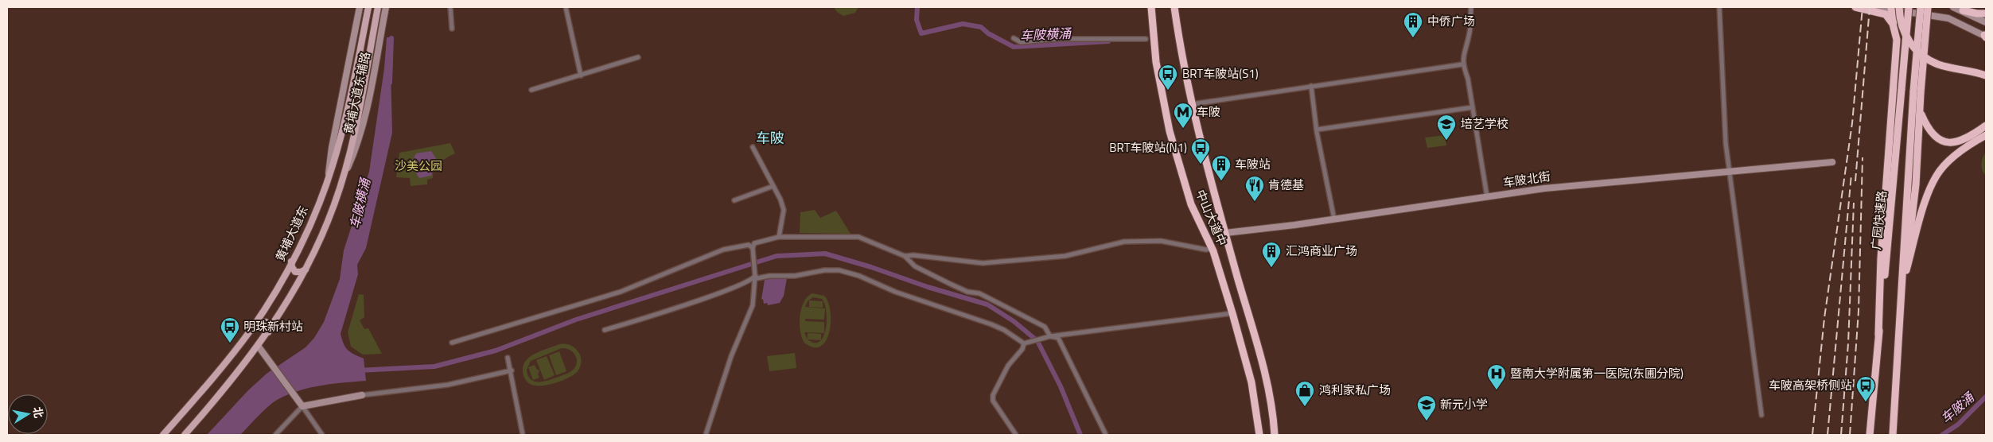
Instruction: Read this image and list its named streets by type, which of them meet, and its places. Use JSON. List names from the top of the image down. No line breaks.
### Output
{"streets":{"highway":["中山大道中","广园快速路"],"main road":["黄埔大道东"],"street":["黄埔大道东辅路","车陂北街"]},"crossings":[["黄埔大道东辅路","黄埔大道东"],["车陂北街","中山大道中"]],"districts":["车陂"],"water":["车陂横涌","车陂涌"],"parks":["沙美公园"],"places":{"building":["中侨广场","车陂站","汇鸿商业广场"],"bus stop":["BRT车陂站(S1)","BRT车陂站(N1)","明珠新村站","车陂高架桥侧站"],"metro station":["车陂"],"school or university":["培艺学校","新元小学"],"restaurant":["肯德基"],"hospital":["暨南大学附属第一医院(东圃分院)"],"shop":["鸿利家私广场"]},"north":"right"}
